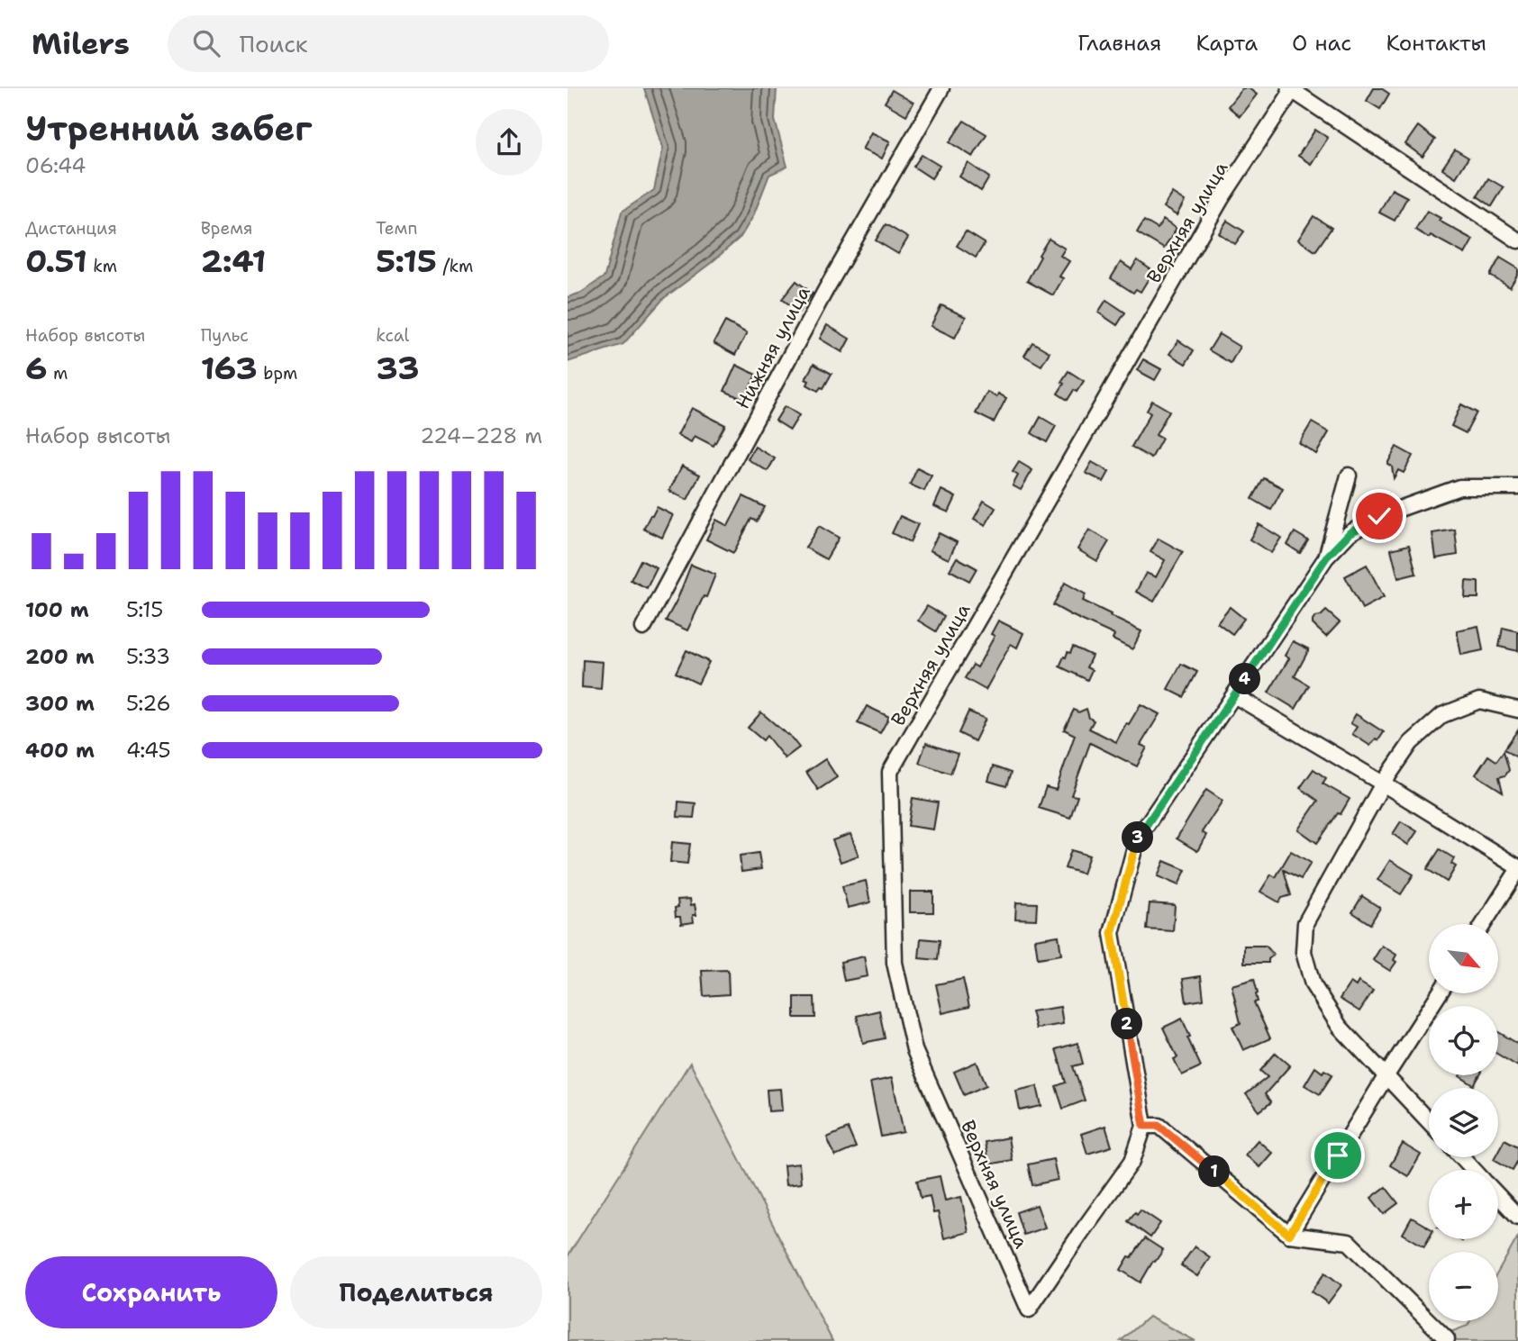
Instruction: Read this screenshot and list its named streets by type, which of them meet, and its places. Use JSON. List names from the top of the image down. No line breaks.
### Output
{"streets":{"street":["Верхняя улица","Нижняя улица"]},"north":"bottom right","page":{"header":"Milers","search":"Поиск","nav":["Главная","Карта","О нас","Контакты"],"heading":["Утренний забег","06:44"],"stats":[["Дистанция","0.51 km"],["Время","2:41"],["Темп","5:15 /km"],["Набор высоты","6 m"],["Пульс","163 bpm"],["kcal","33"]],"chart":["Набор высоты","224–228 m"],"list":[{"name":"100 m","note":"5:15"},{"name":"200 m","note":"5:33"},{"name":"300 m","note":"5:26"},{"name":"400 m","note":"4:45"}],"pins":["4","3","2","1"],"map_buttons":["+","−"],"buttons":["Сохранить","Поделиться"]}}
